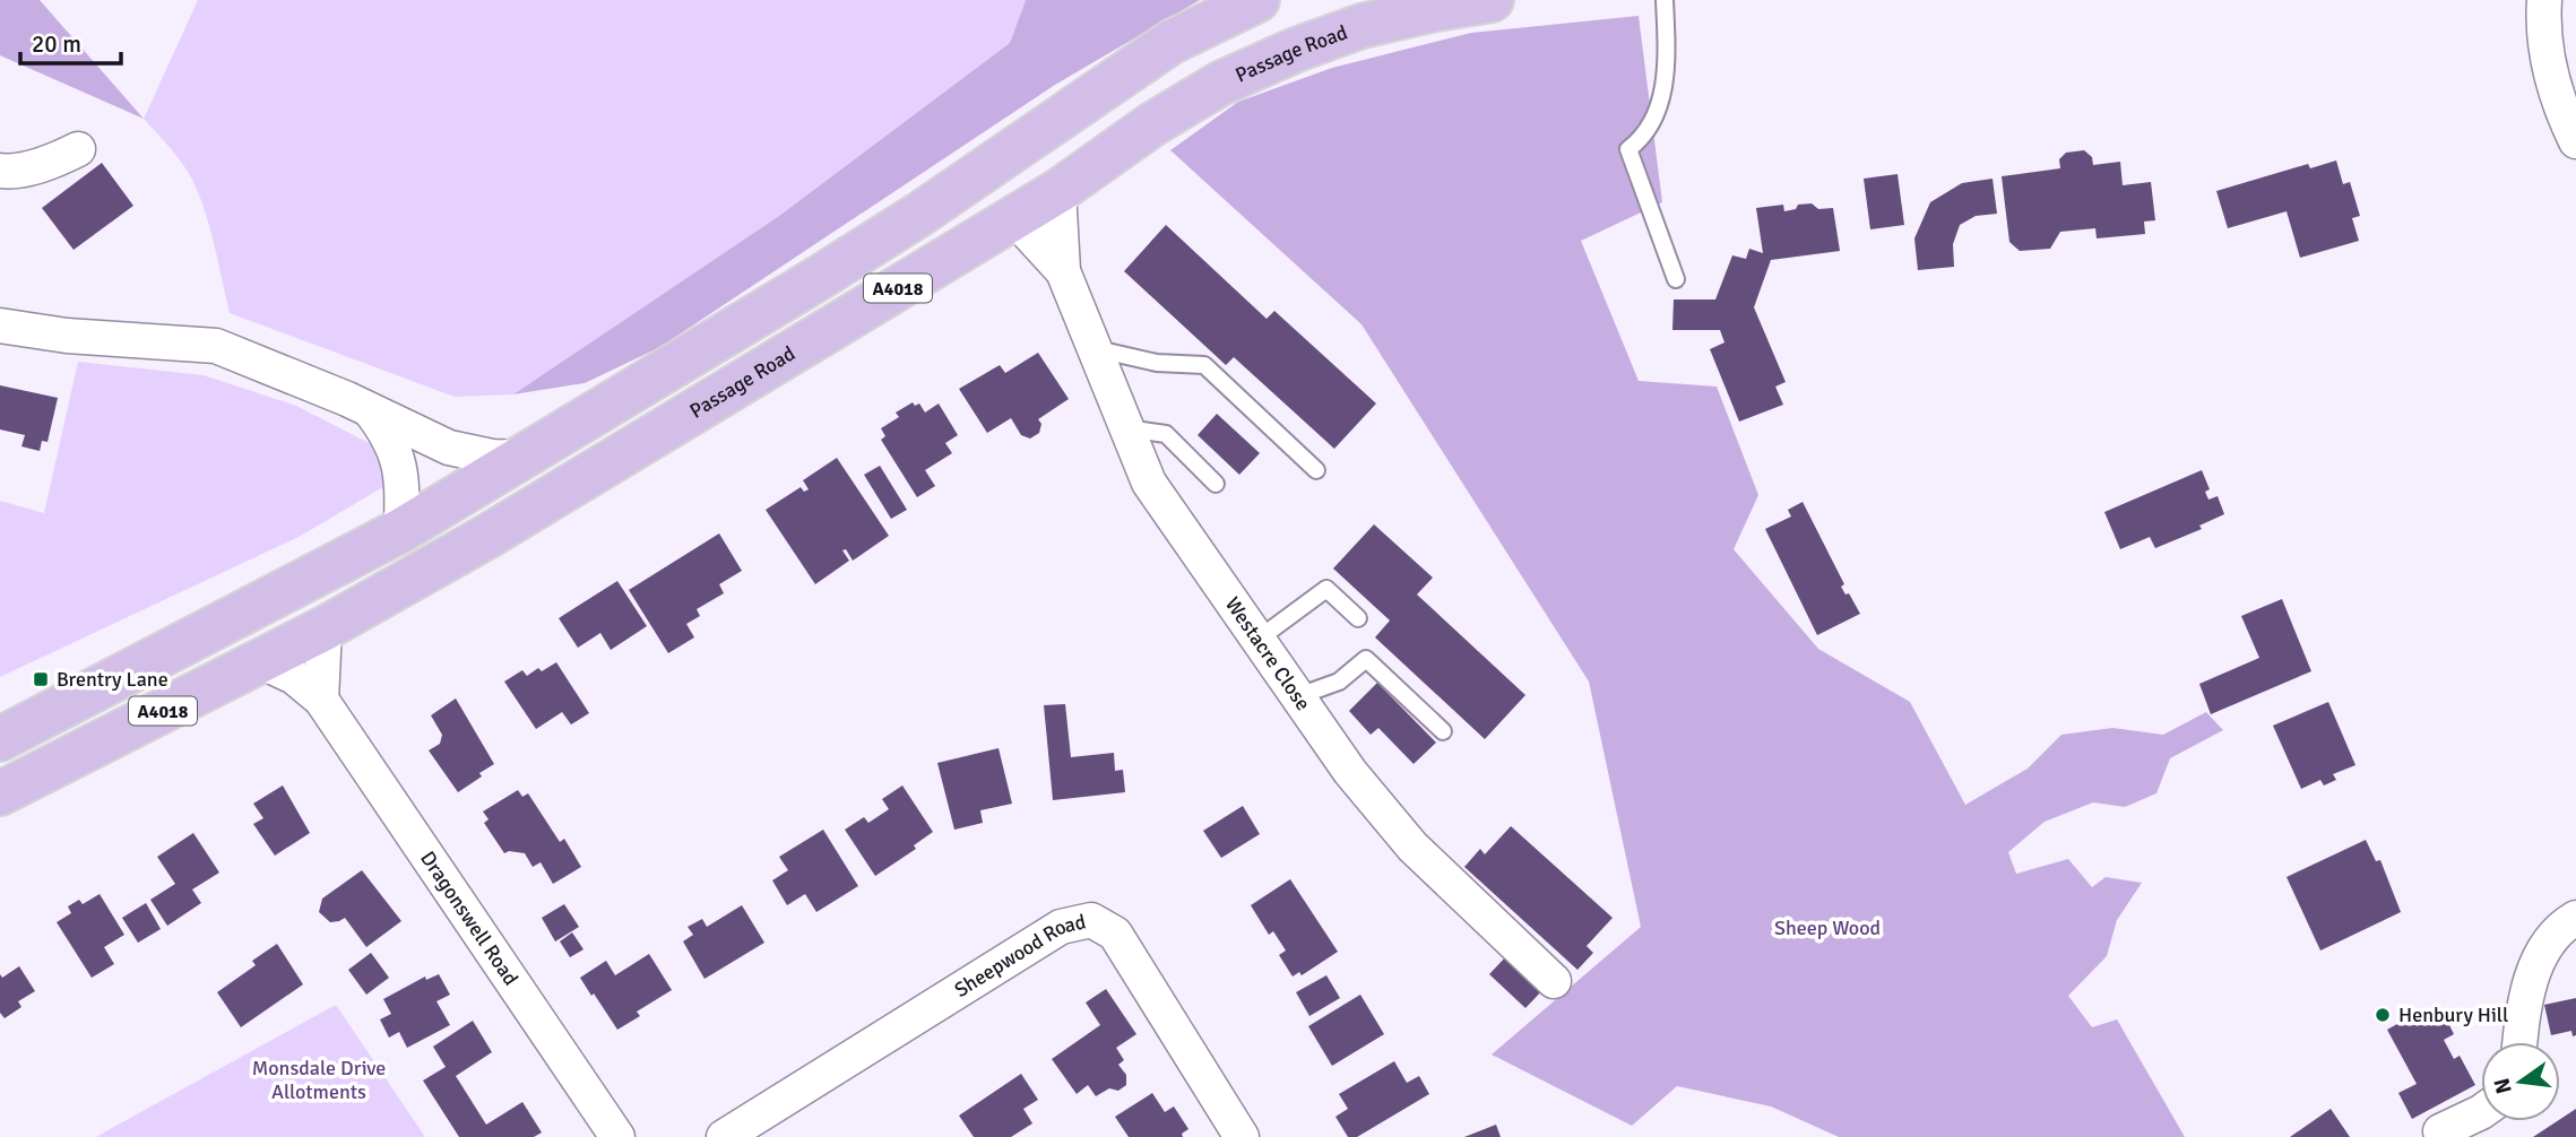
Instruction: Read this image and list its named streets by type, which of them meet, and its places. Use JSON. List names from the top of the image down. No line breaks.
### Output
{"streets":{"main road":["Passage Road","A4018"],"street":["Westacre Close","Dragonswell Road","Sheepwood Road"]},"crossings":[["Passage Road","Westacre Close"],["Passage Road","Dragonswell Road"]],"parks":["Sheep Wood","Monsdale Drive Allotments"],"places":{"transit":["Brentry Lane"],"other":["Henbury Hill"]},"scale_bar":"20 m","north":"left"}
